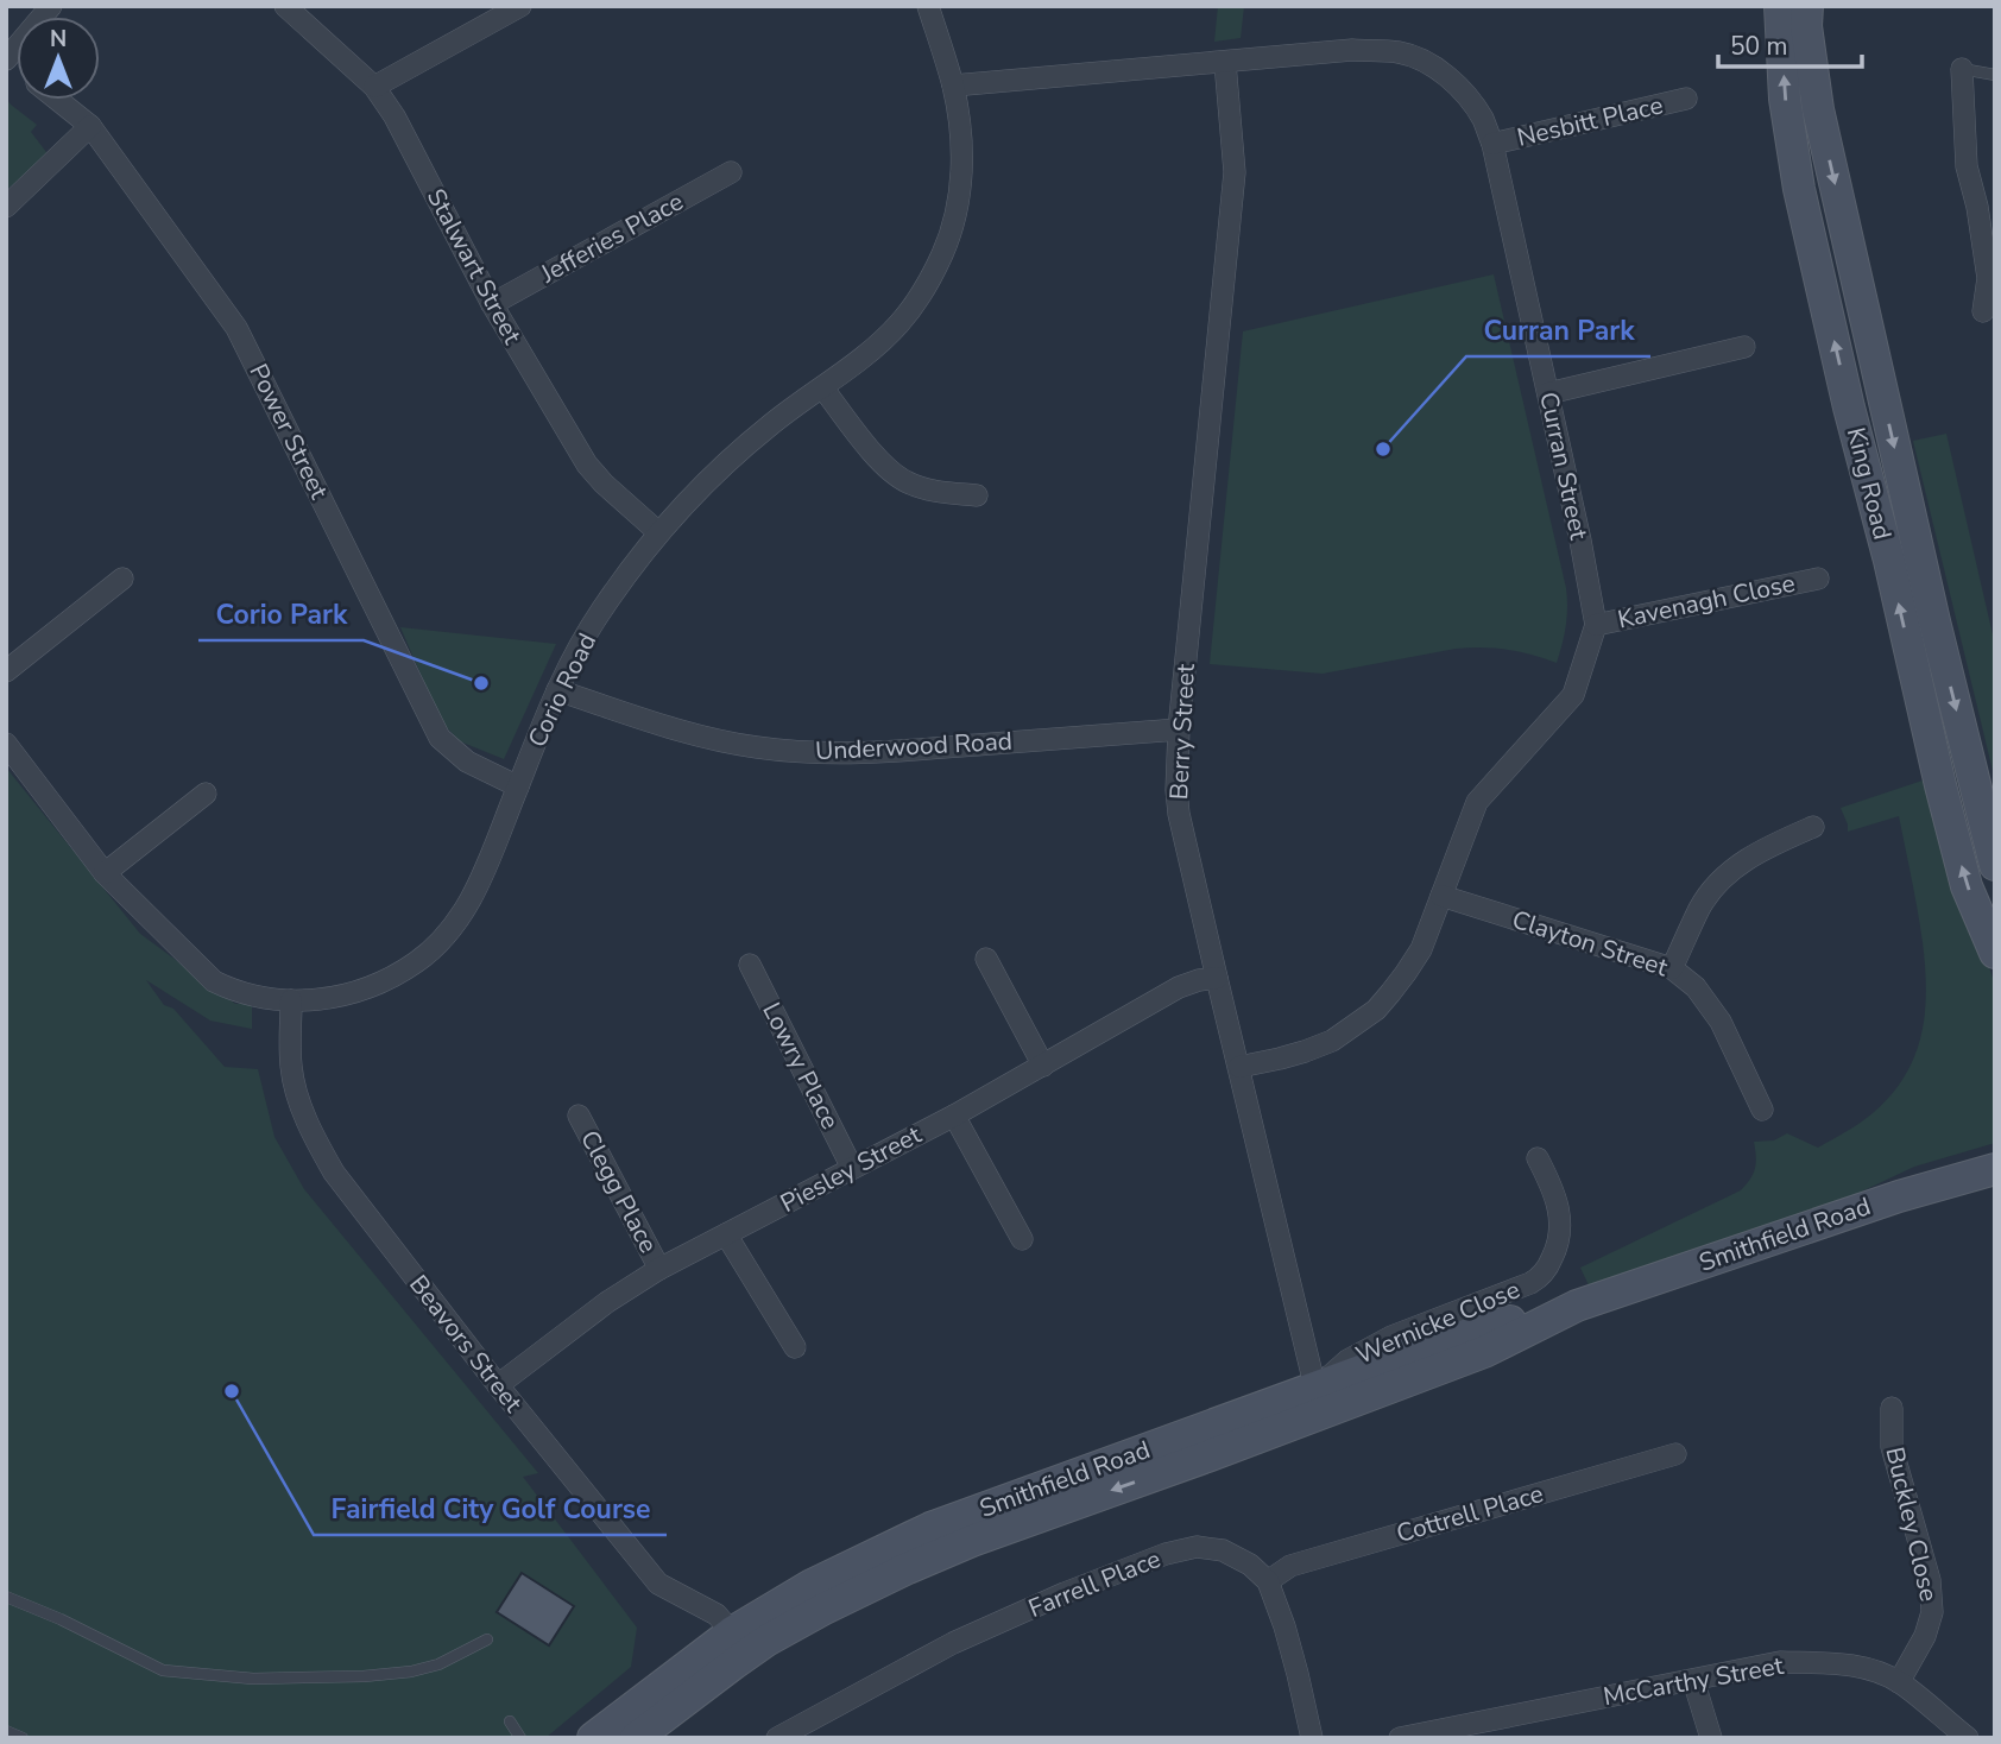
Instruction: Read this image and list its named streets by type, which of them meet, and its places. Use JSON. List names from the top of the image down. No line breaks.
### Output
{"streets":{"main road":["King Road","Smithfield Road"],"street":["Nesbitt Place","Jefferies Place","Stalwart Street","Power Street","Curran Street","Kavenagh Close","Corio Road","Berry Street","Underwood Road","Clayton Street","Lowry Place","Piesley Street","Clegg Place","Wernicke Close","Beavors Street","Cottrell Place","Buckley Close","Farrell Place","McCarthy Street"]},"crossings":[["Nesbitt Place","Curran Street"],["Jefferies Place","Stalwart Street"],["Stalwart Street","Corio Road"],["Power Street","Corio Road"],["Curran Street","Kavenagh Close"],["Curran Street","Corio Road"],["Curran Street","Berry Street"],["Curran Street","Clayton Street"],["Corio Road","Underwood Road"],["Corio Road","Beavors Street"],["Berry Street","Underwood Road"],["Berry Street","Piesley Street"],["Berry Street","Smithfield Road"],["Lowry Place","Piesley Street"],["Piesley Street","Clegg Place"],["Piesley Street","Beavors Street"],["Smithfield Road","Wernicke Close"],["Smithfield Road","Beavors Street"],["Cottrell Place","Farrell Place"],["Buckley Close","McCarthy Street"]],"places":["Curran Park","Corio Park","Fairfield City Golf Course"],"scale_bar":"50 m","north":"top"}
